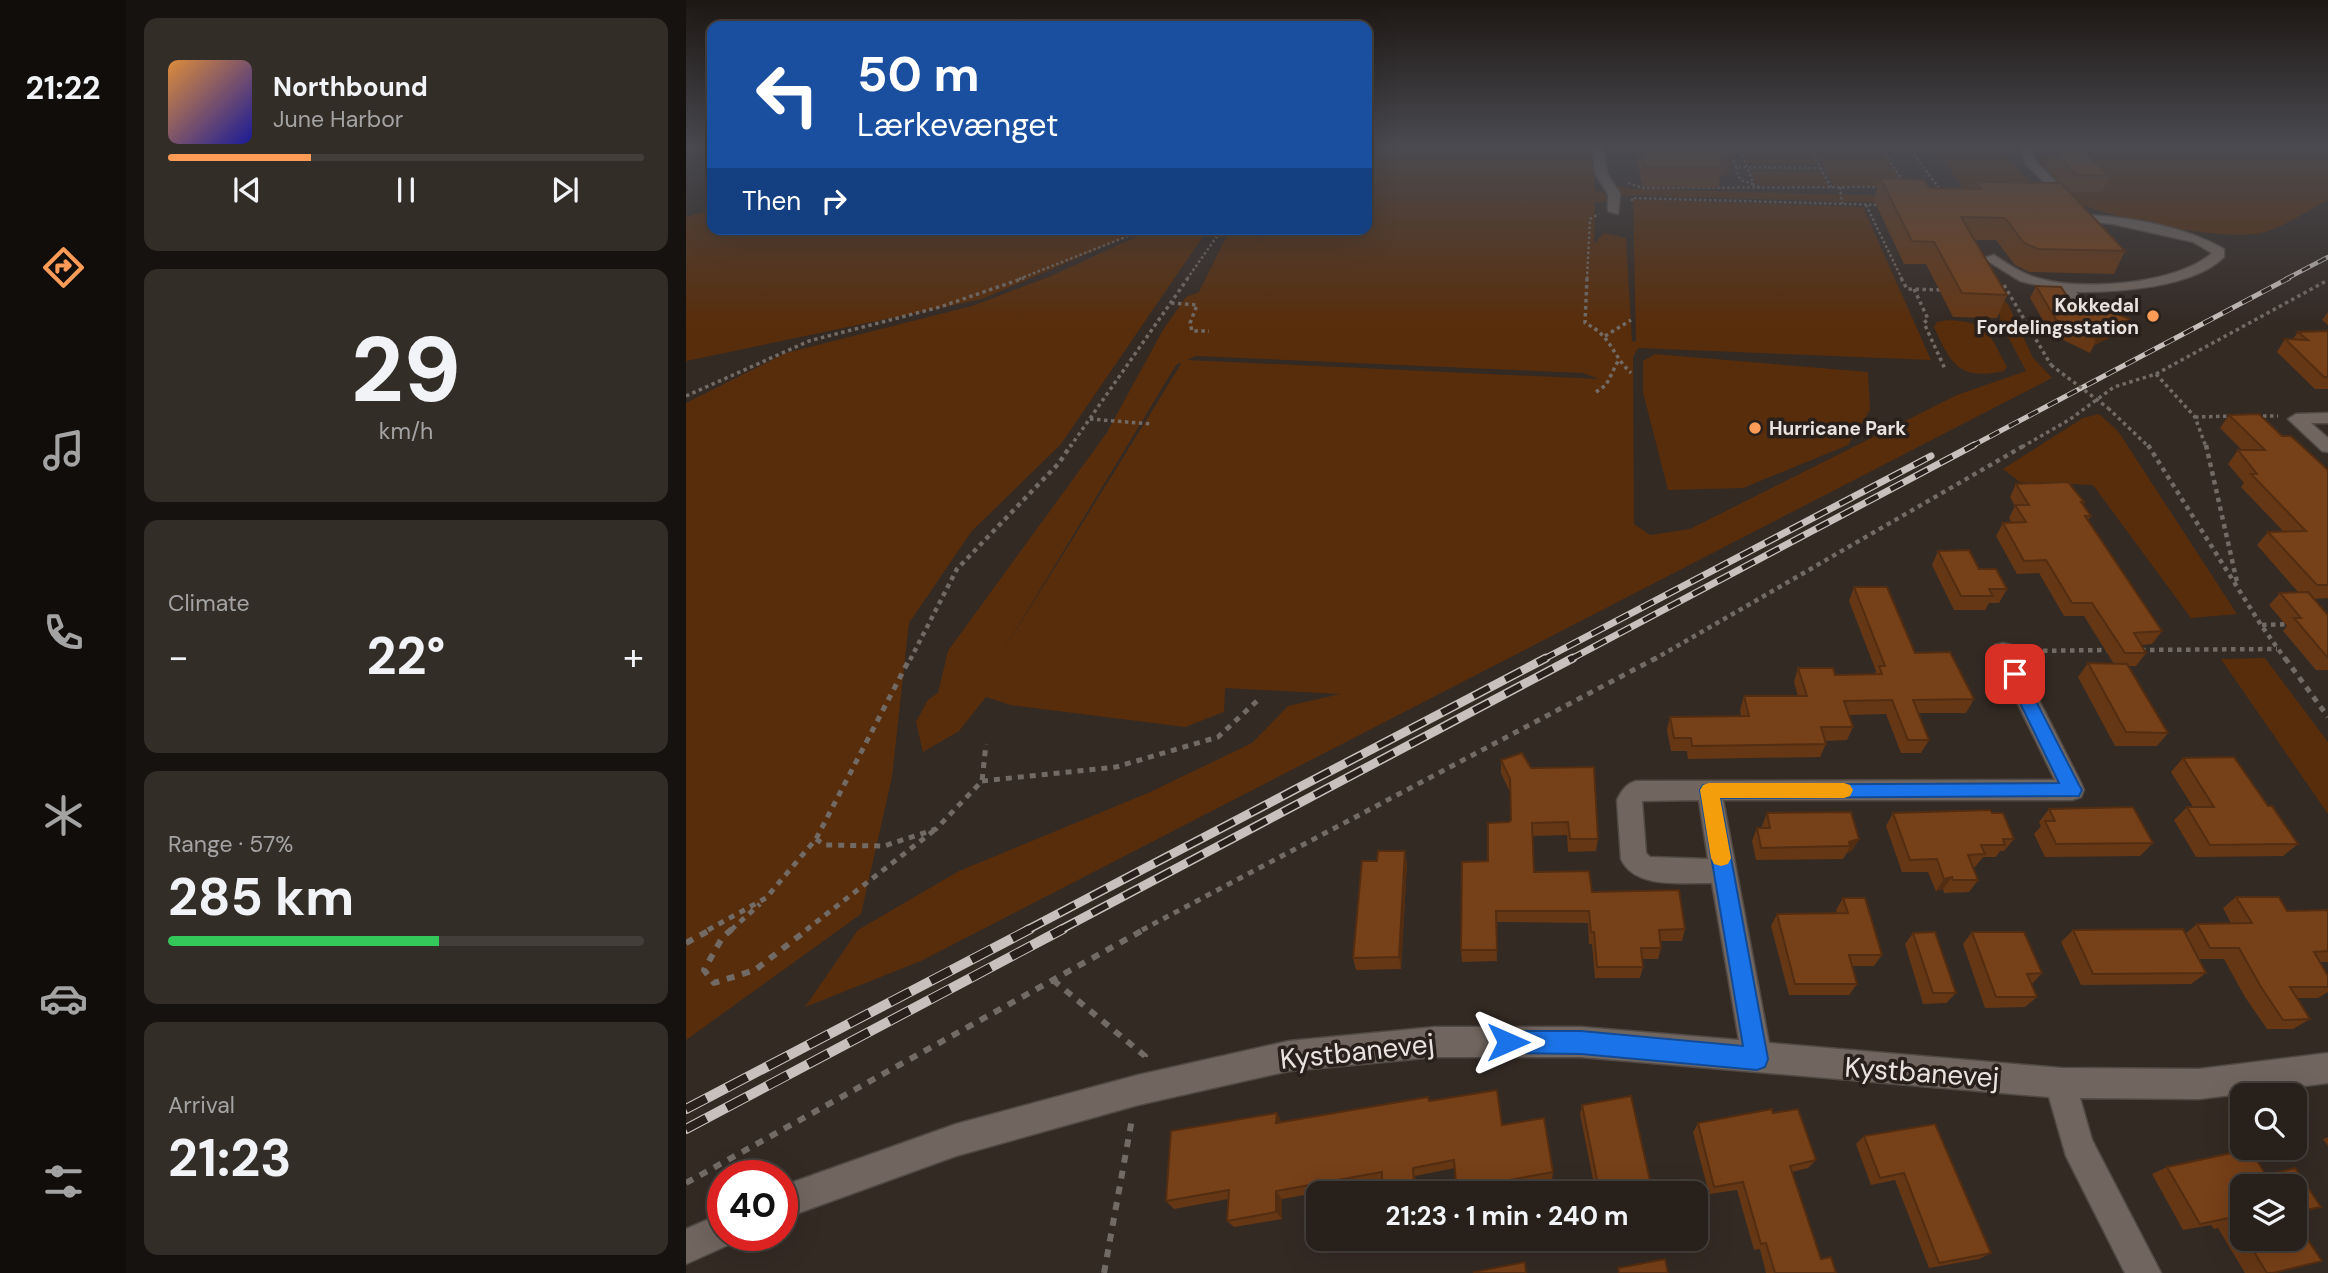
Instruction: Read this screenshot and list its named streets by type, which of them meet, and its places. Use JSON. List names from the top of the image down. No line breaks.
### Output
{"streets":{"street":["Kystbanevej"]},"places":["Kokkedal Fordelingsstation","Hurricane Park"],"page":{"tabs":"21:22","turn":["50 m","Lærkevænget"],"song":["Northbound","June Harbor"],"then":"Then","tile":[["29","km/h"],"Climate",["Range · 57%","285 km"],["Arrival","21:23"]],"heat":["−","22°","+"],"limit":"40","trip":"21:23 · 1 min · 240 m"}}
